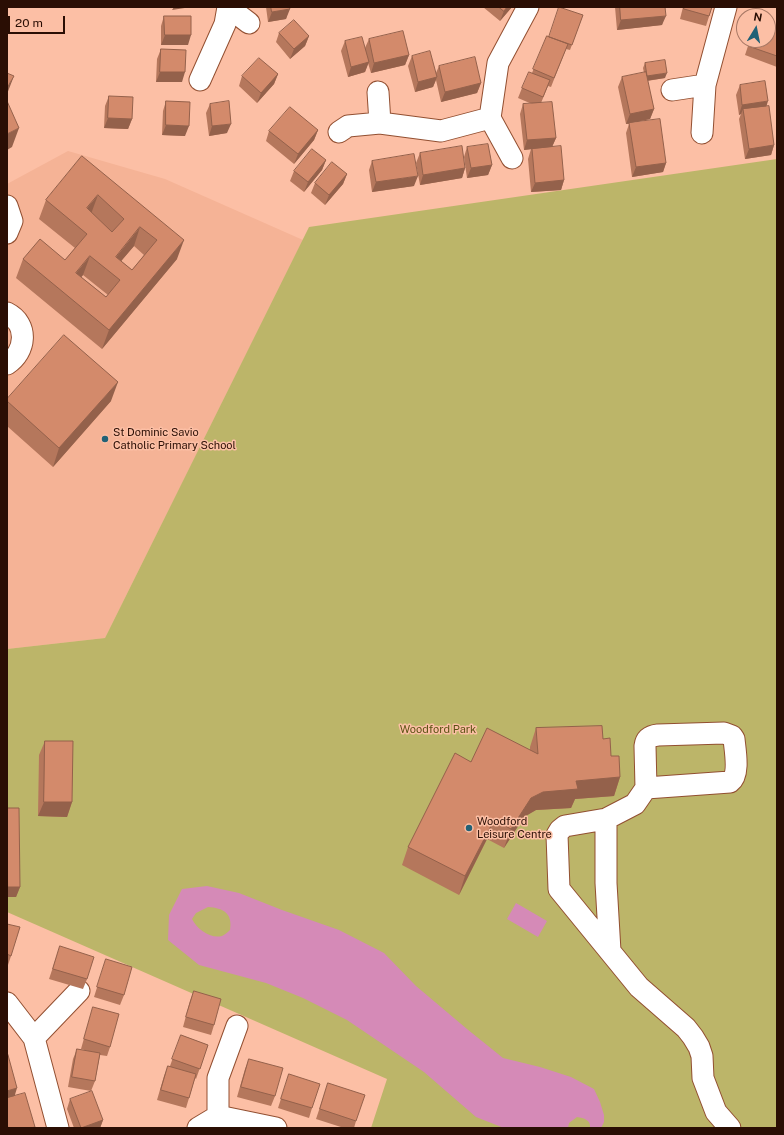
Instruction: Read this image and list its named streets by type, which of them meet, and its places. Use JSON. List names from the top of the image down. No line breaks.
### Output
{"parks":["Woodford Park"],"places":["St Dominic Savio Catholic Primary School","Woodford Leisure Centre"],"scale_bar":"20 m","north":"top"}
